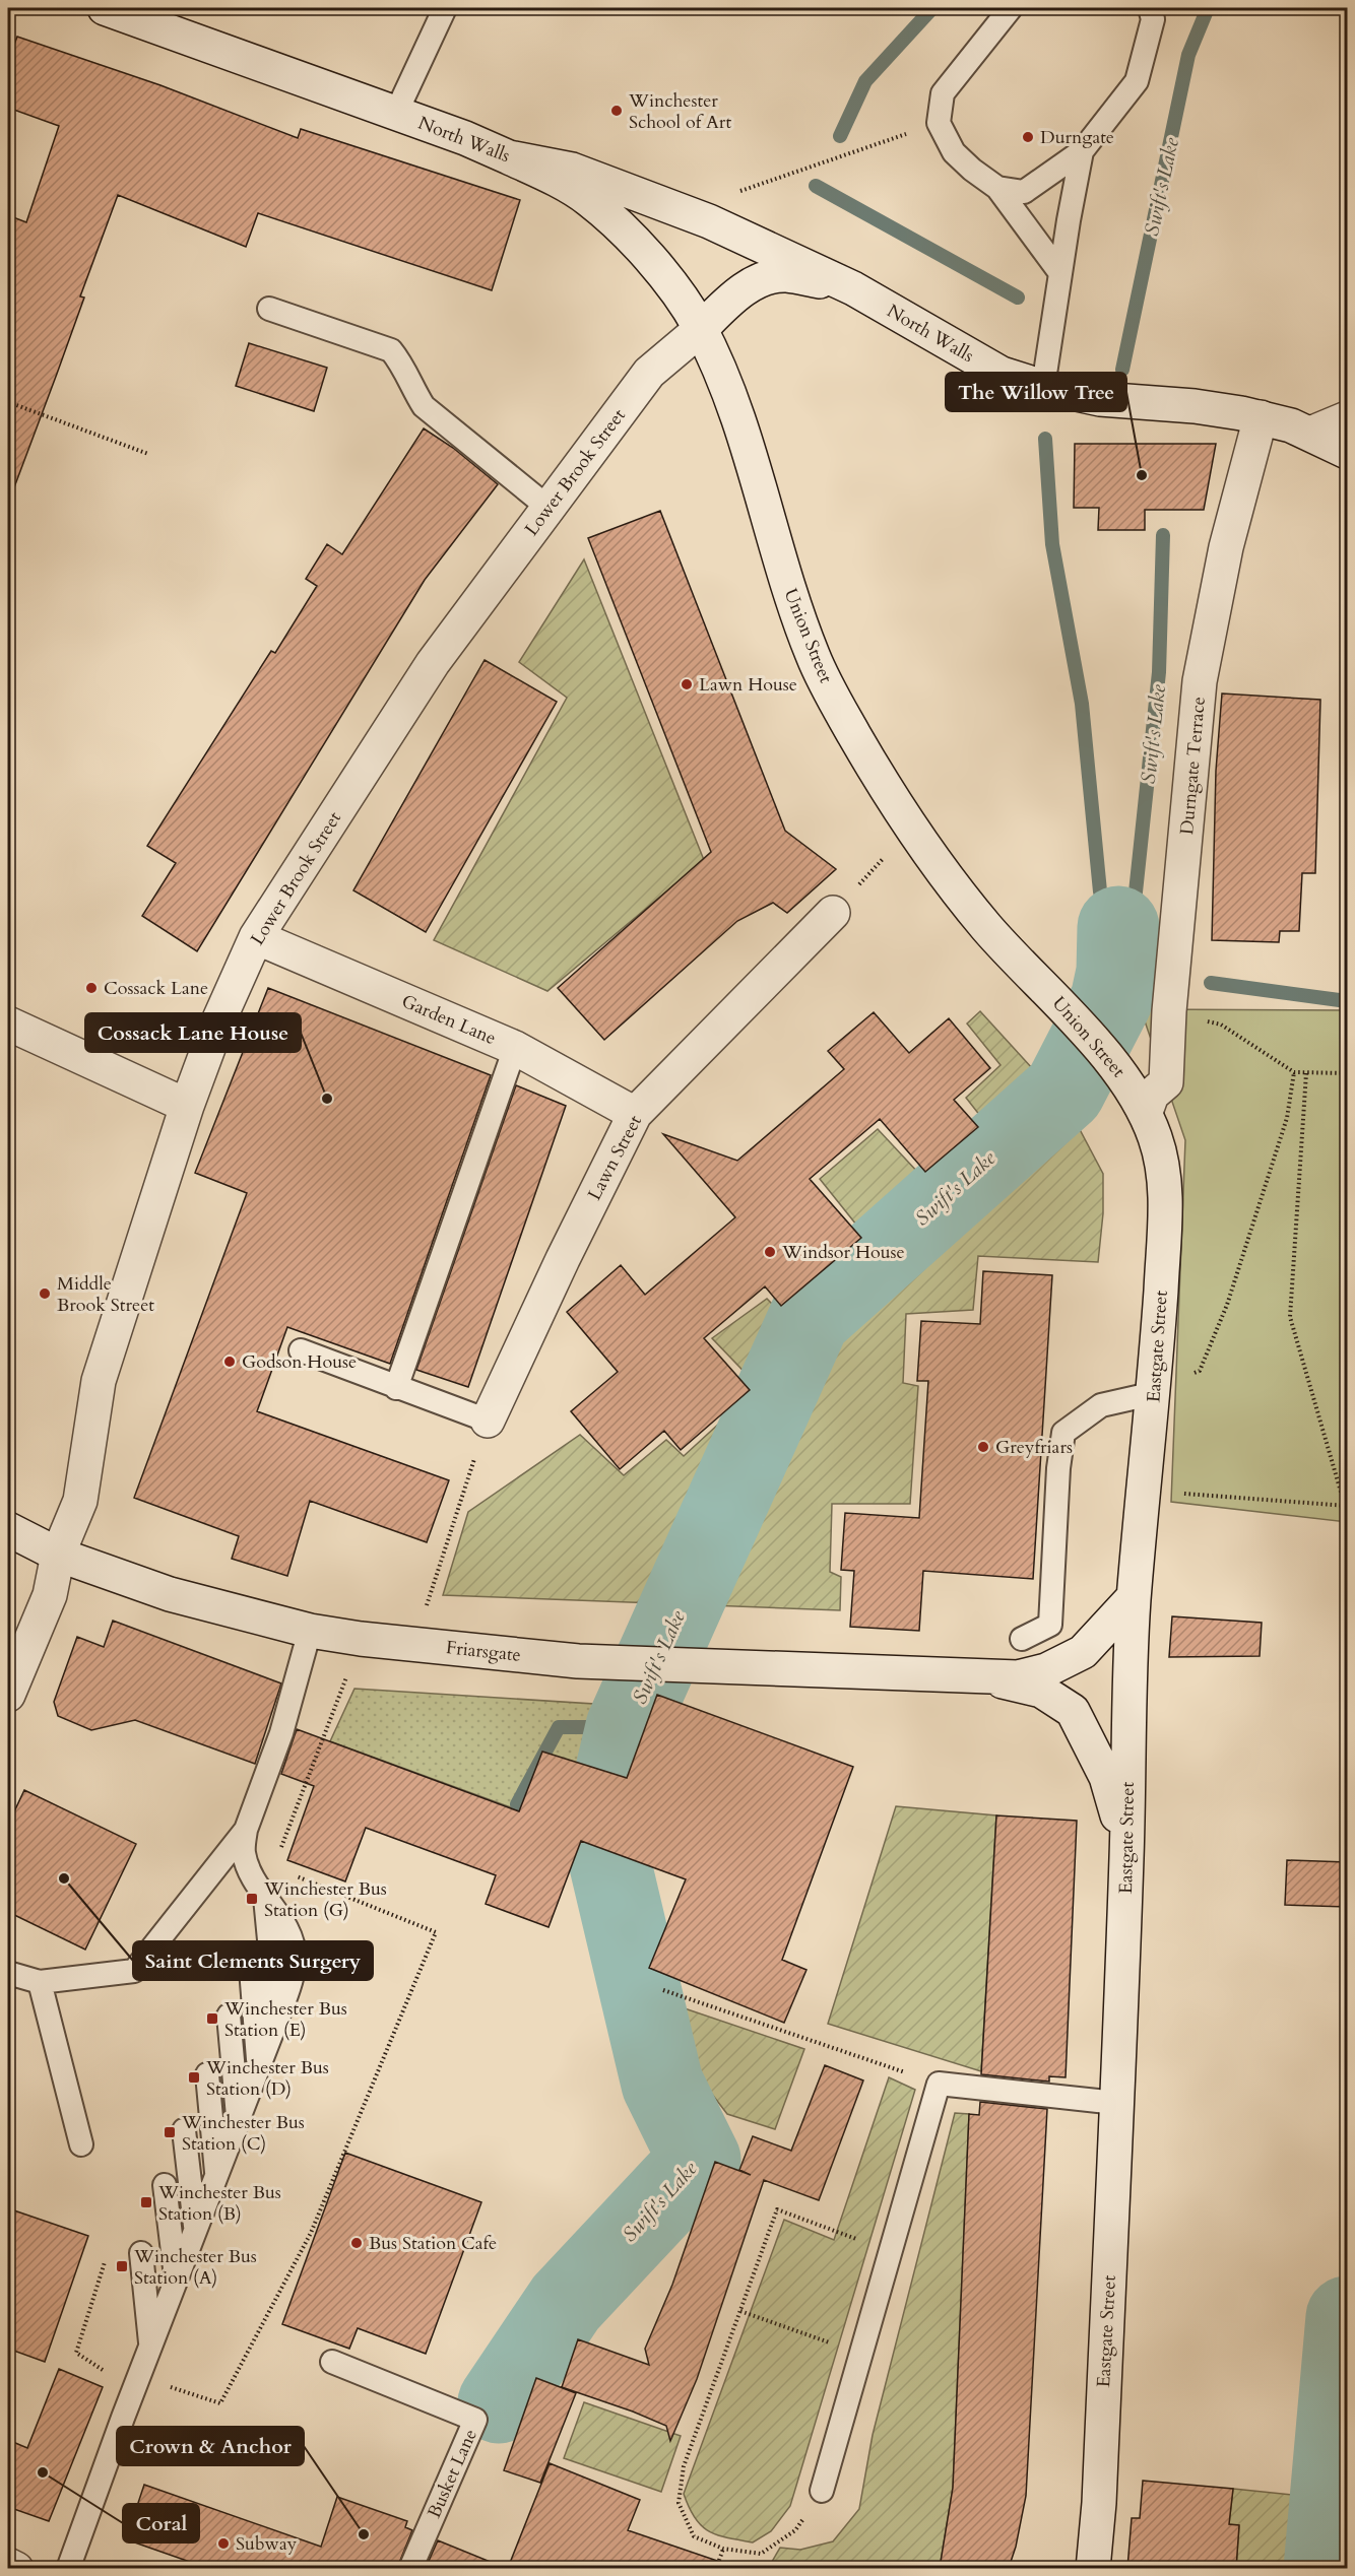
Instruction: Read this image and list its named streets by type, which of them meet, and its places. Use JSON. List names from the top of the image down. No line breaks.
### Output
{"streets":{"street":["North Walls","Lower Brook Street","Union Street","Durngate Terrace","Garden Lane","Lawn Street","Eastgate Street","Friarsgate"],"lane":["Busket Lane"]},"crossings":[["North Walls","Lower Brook Street"],["North Walls","Union Street"],["North Walls","Durngate Terrace"],["Lower Brook Street","Union Street"],["Lower Brook Street","Garden Lane"],["Lower Brook Street","Friarsgate"],["Union Street","Durngate Terrace"],["Union Street","Eastgate Street"],["Durngate Terrace","Eastgate Street"],["Garden Lane","Lawn Street"],["Eastgate Street","Friarsgate"]],"water":["Swift's Lake"],"places":{"other":["Winchester School of Art","Durngate","The Willow Tree","Lawn House","Cossack Lane","Cossack Lane House","Windsor House","Middle Brook Street","Godson House","Greyfriars","Saint Clements Surgery","Bus Station Cafe","Coral","Crown & Anchor","Subway"],"transit":["Winchester Bus Station (G)","Winchester Bus Station (E)","Winchester Bus Station (D)","Winchester Bus Station (C)","Winchester Bus Station (B)","Winchester Bus Station (A)"]}}
